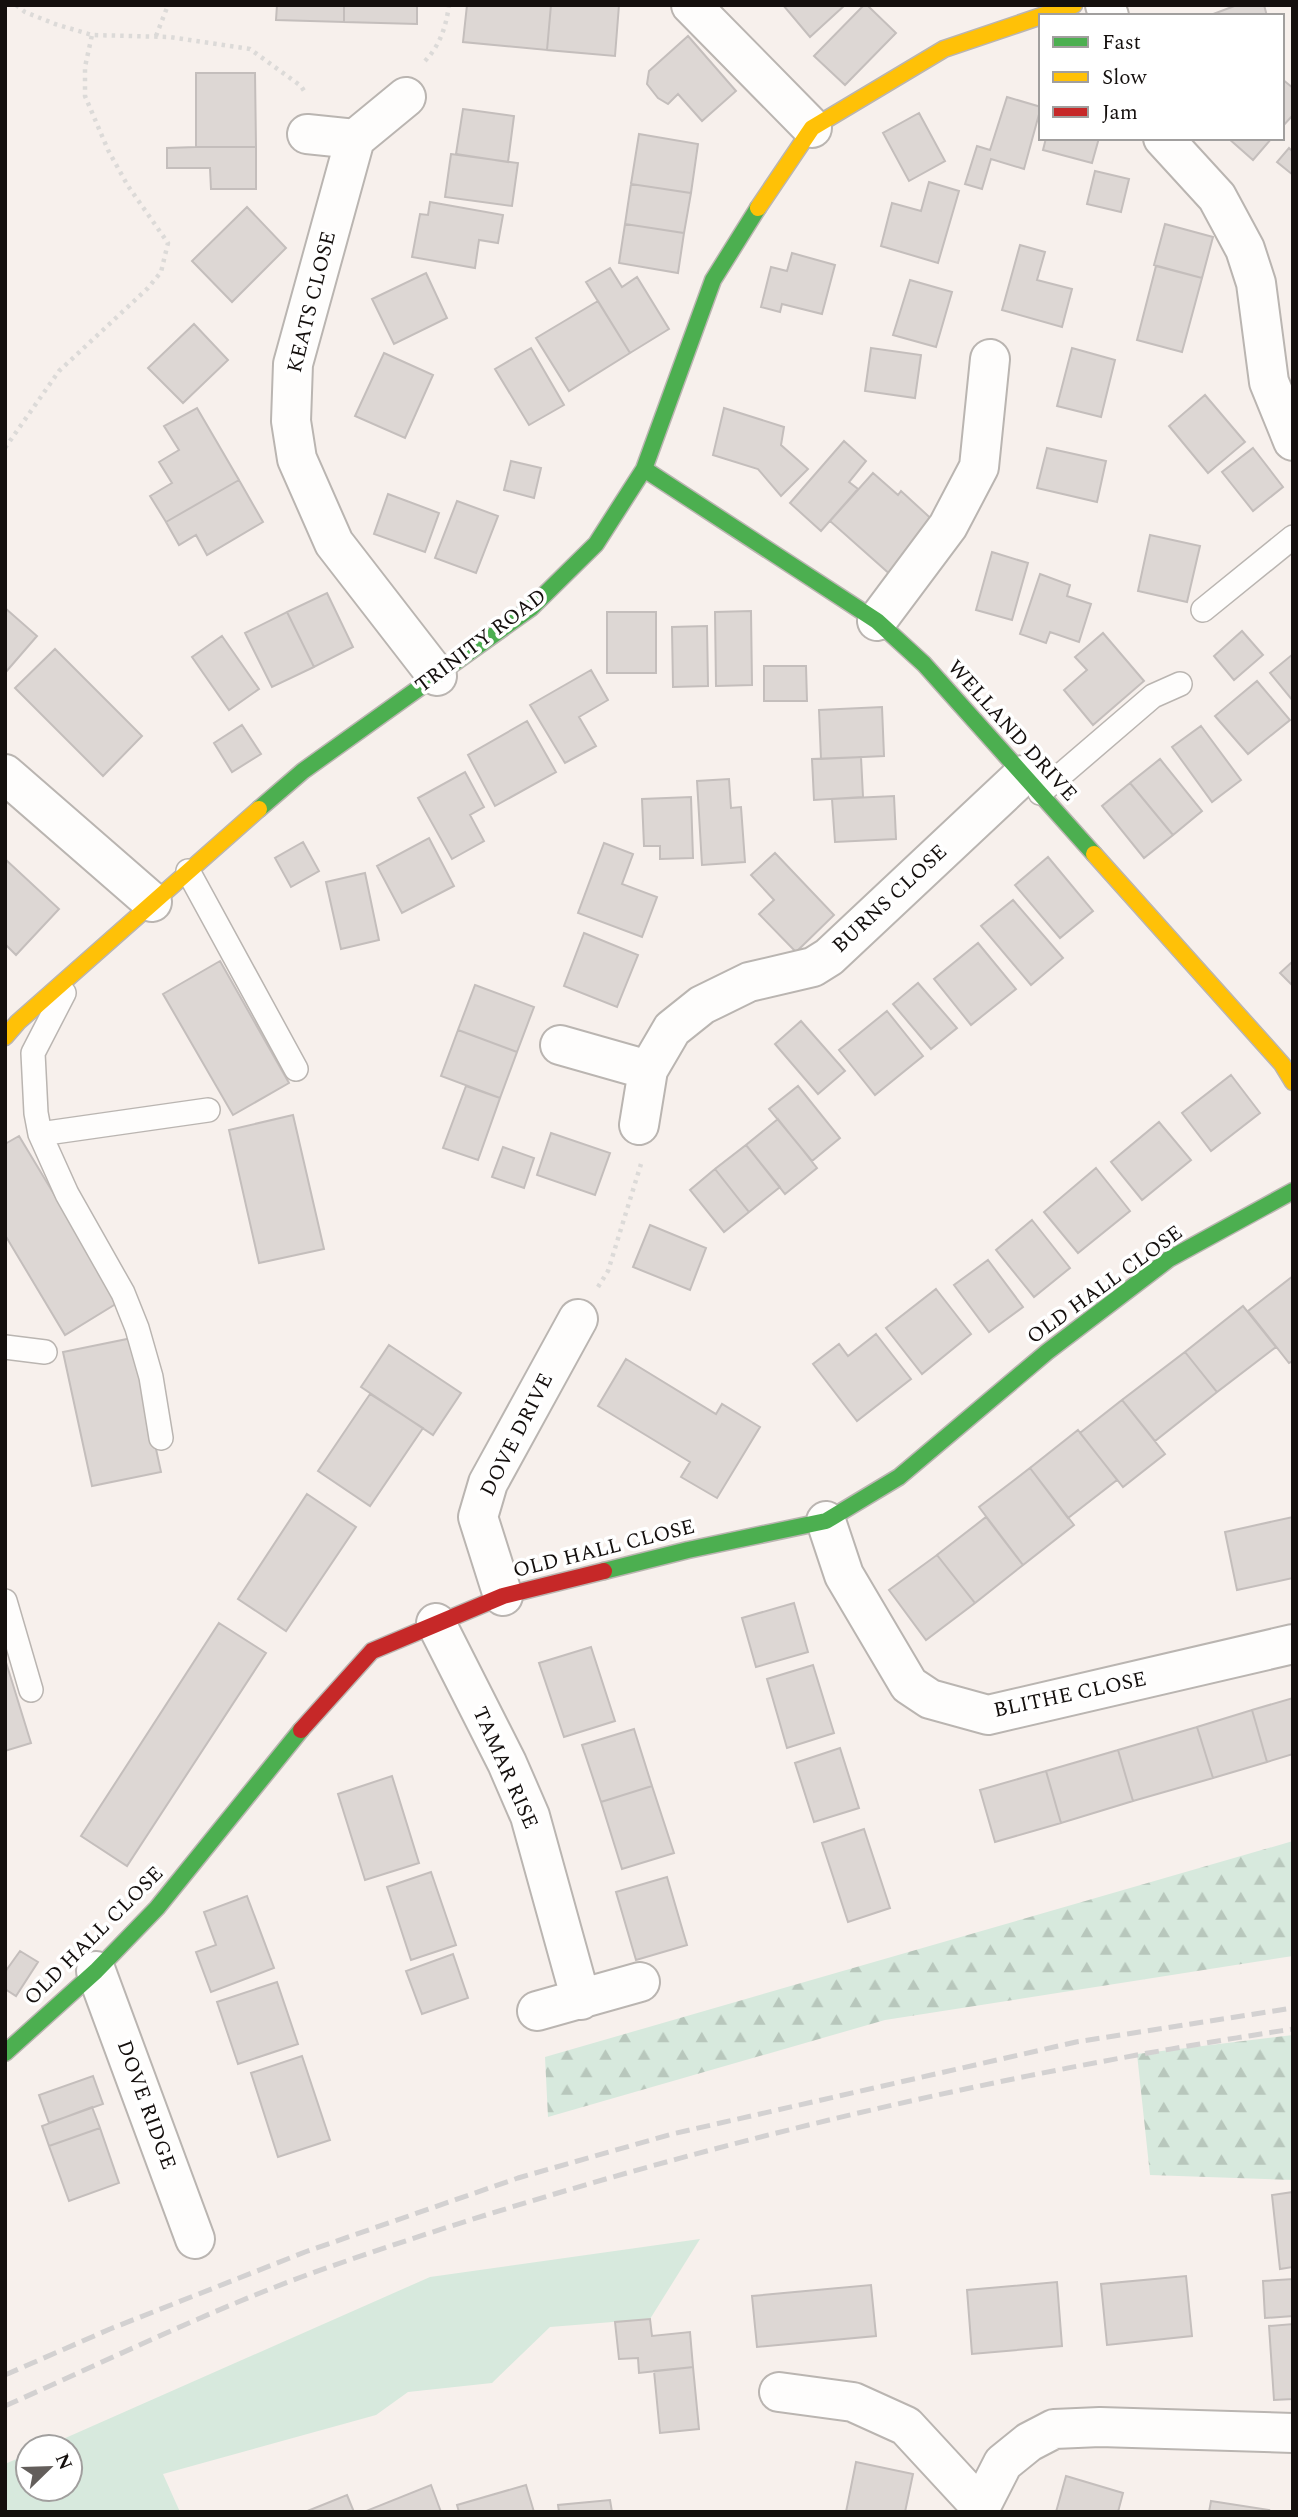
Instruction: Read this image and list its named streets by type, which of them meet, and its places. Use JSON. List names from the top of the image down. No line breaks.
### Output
{"streets":{"street":["KEATS CLOSE","TRINITY ROAD","WELLAND DRIVE","BURNS CLOSE","OLD HALL CLOSE","DOVE DRIVE","BLITHE CLOSE","TAMAR RISE","DOVE RIDGE"]},"crossings":[["KEATS CLOSE","TRINITY ROAD"],["TRINITY ROAD","WELLAND DRIVE"],["WELLAND DRIVE","BURNS CLOSE"],["OLD HALL CLOSE","DOVE DRIVE"],["OLD HALL CLOSE","BLITHE CLOSE"],["OLD HALL CLOSE","TAMAR RISE"],["OLD HALL CLOSE","DOVE RIDGE"]],"legend":["Fast","Slow","Jam"],"north":"top right"}
